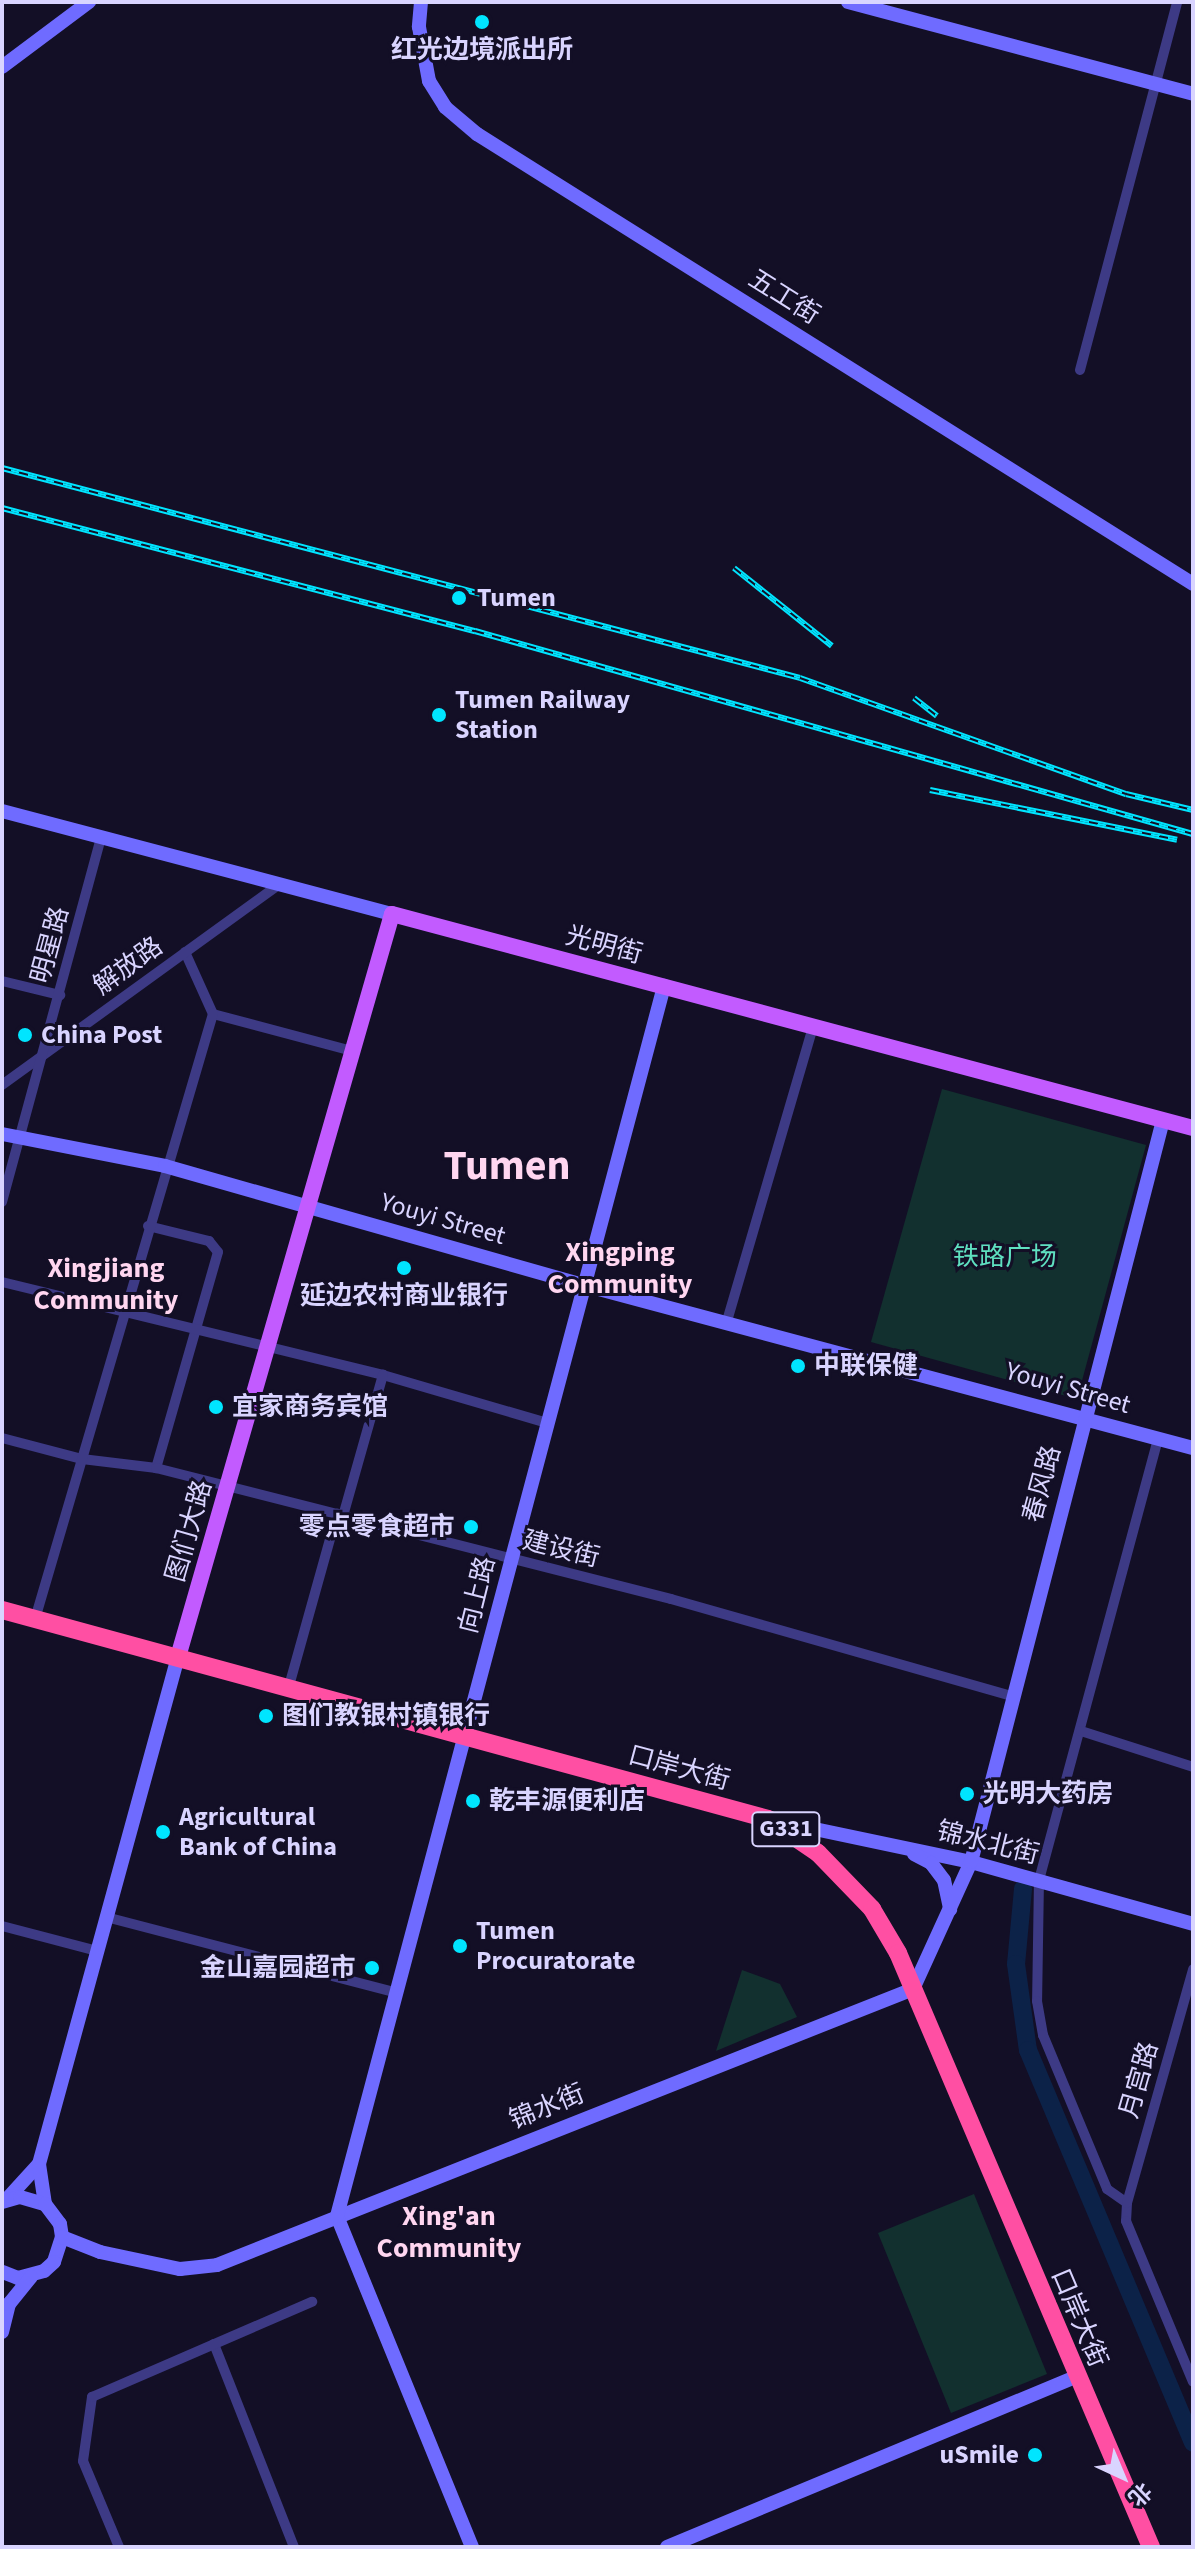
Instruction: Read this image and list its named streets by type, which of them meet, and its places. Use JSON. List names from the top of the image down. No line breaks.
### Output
{"streets":{"highway":["口岸大街","G331"],"main road":["光明街","图们大路"],"street":["五工街","明星路","解放路","Youyi Street","春风路","建设街","向上路","锦水北街","月宫路","锦水街"]},"crossings":[["明星路","光明街"],["明星路","解放路"],["明星路","Youyi Street"],["光明街","解放路"],["光明街","春风路"],["光明街","图们大路"],["光明街","向上路"],["Youyi Street","春风路"],["Youyi Street","图们大路"],["Youyi Street","向上路"],["春风路","建设街"],["春风路","锦水北街"],["图们大路","建设街"],["图们大路","口岸大街"],["建设街","向上路"],["向上路","口岸大街"],["向上路","锦水街"],["口岸大街","锦水北街"],["口岸大街","锦水街"]],"districts":["Tumen","Xingping Community","Xingjiang Community","Xing'an Community"],"parks":["铁路广场"],"places":["红光边境派出所","Tumen","Tumen Railway Station","China Post","延边农村商业银行","中联保健","宜家商务宾馆","零点零食超市","图们教银村镇银行","光明大药房","乾丰源便利店","Agricultural Bank of China","Tumen Procuratorate","金山嘉园超市","uSmile"],"north":"bottom right"}
